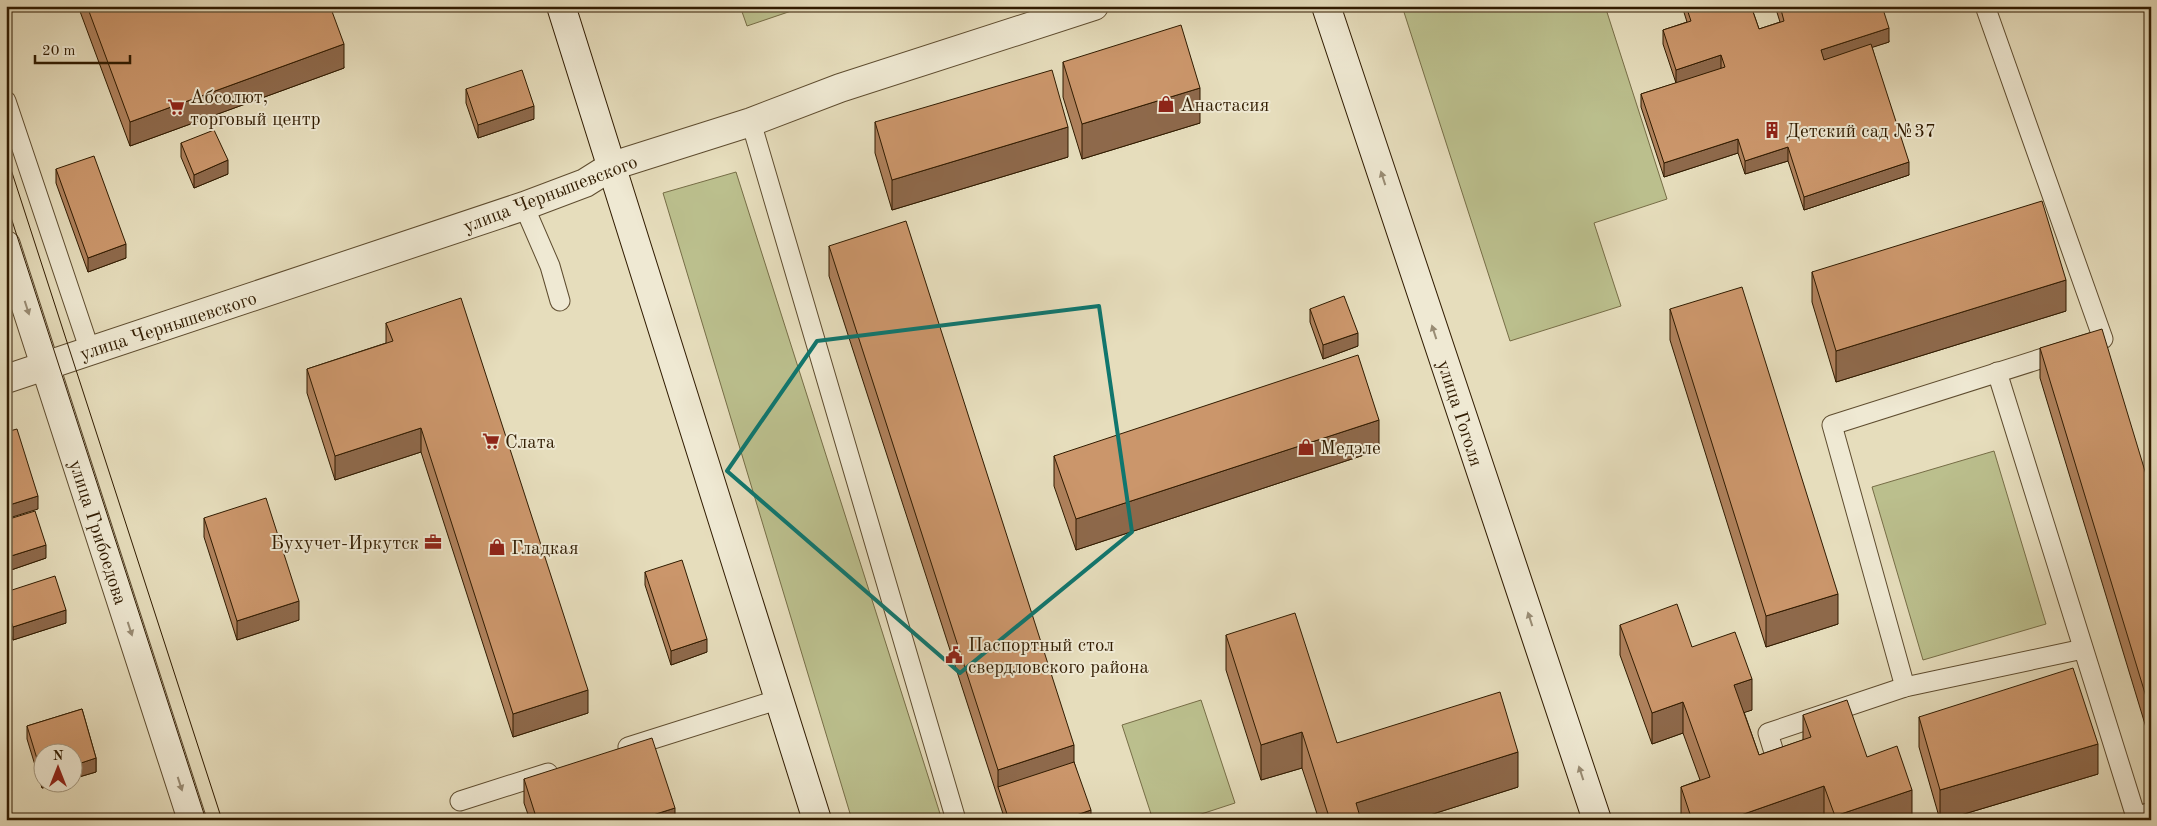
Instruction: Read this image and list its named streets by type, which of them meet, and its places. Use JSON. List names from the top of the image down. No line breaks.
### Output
{"streets":{"street":["улица Чернышевского","улица Гоголя","улица Грибоедова"]},"crossings":[["улица Чернышевского","улица Грибоедова"]],"one_way":["улица Гоголя","улица Грибоедова"],"places":{"shop":["Анастасия","Медэле","Гладкая"],"supermarket":["Абсолют, торговый центр","Слата"],"building":["Детский сад №37"],"office":["Бухучет-Иркутск"],"public building":["Паспортный стол свердловского района"]},"scale_bar":"20 m","north":"top"}
